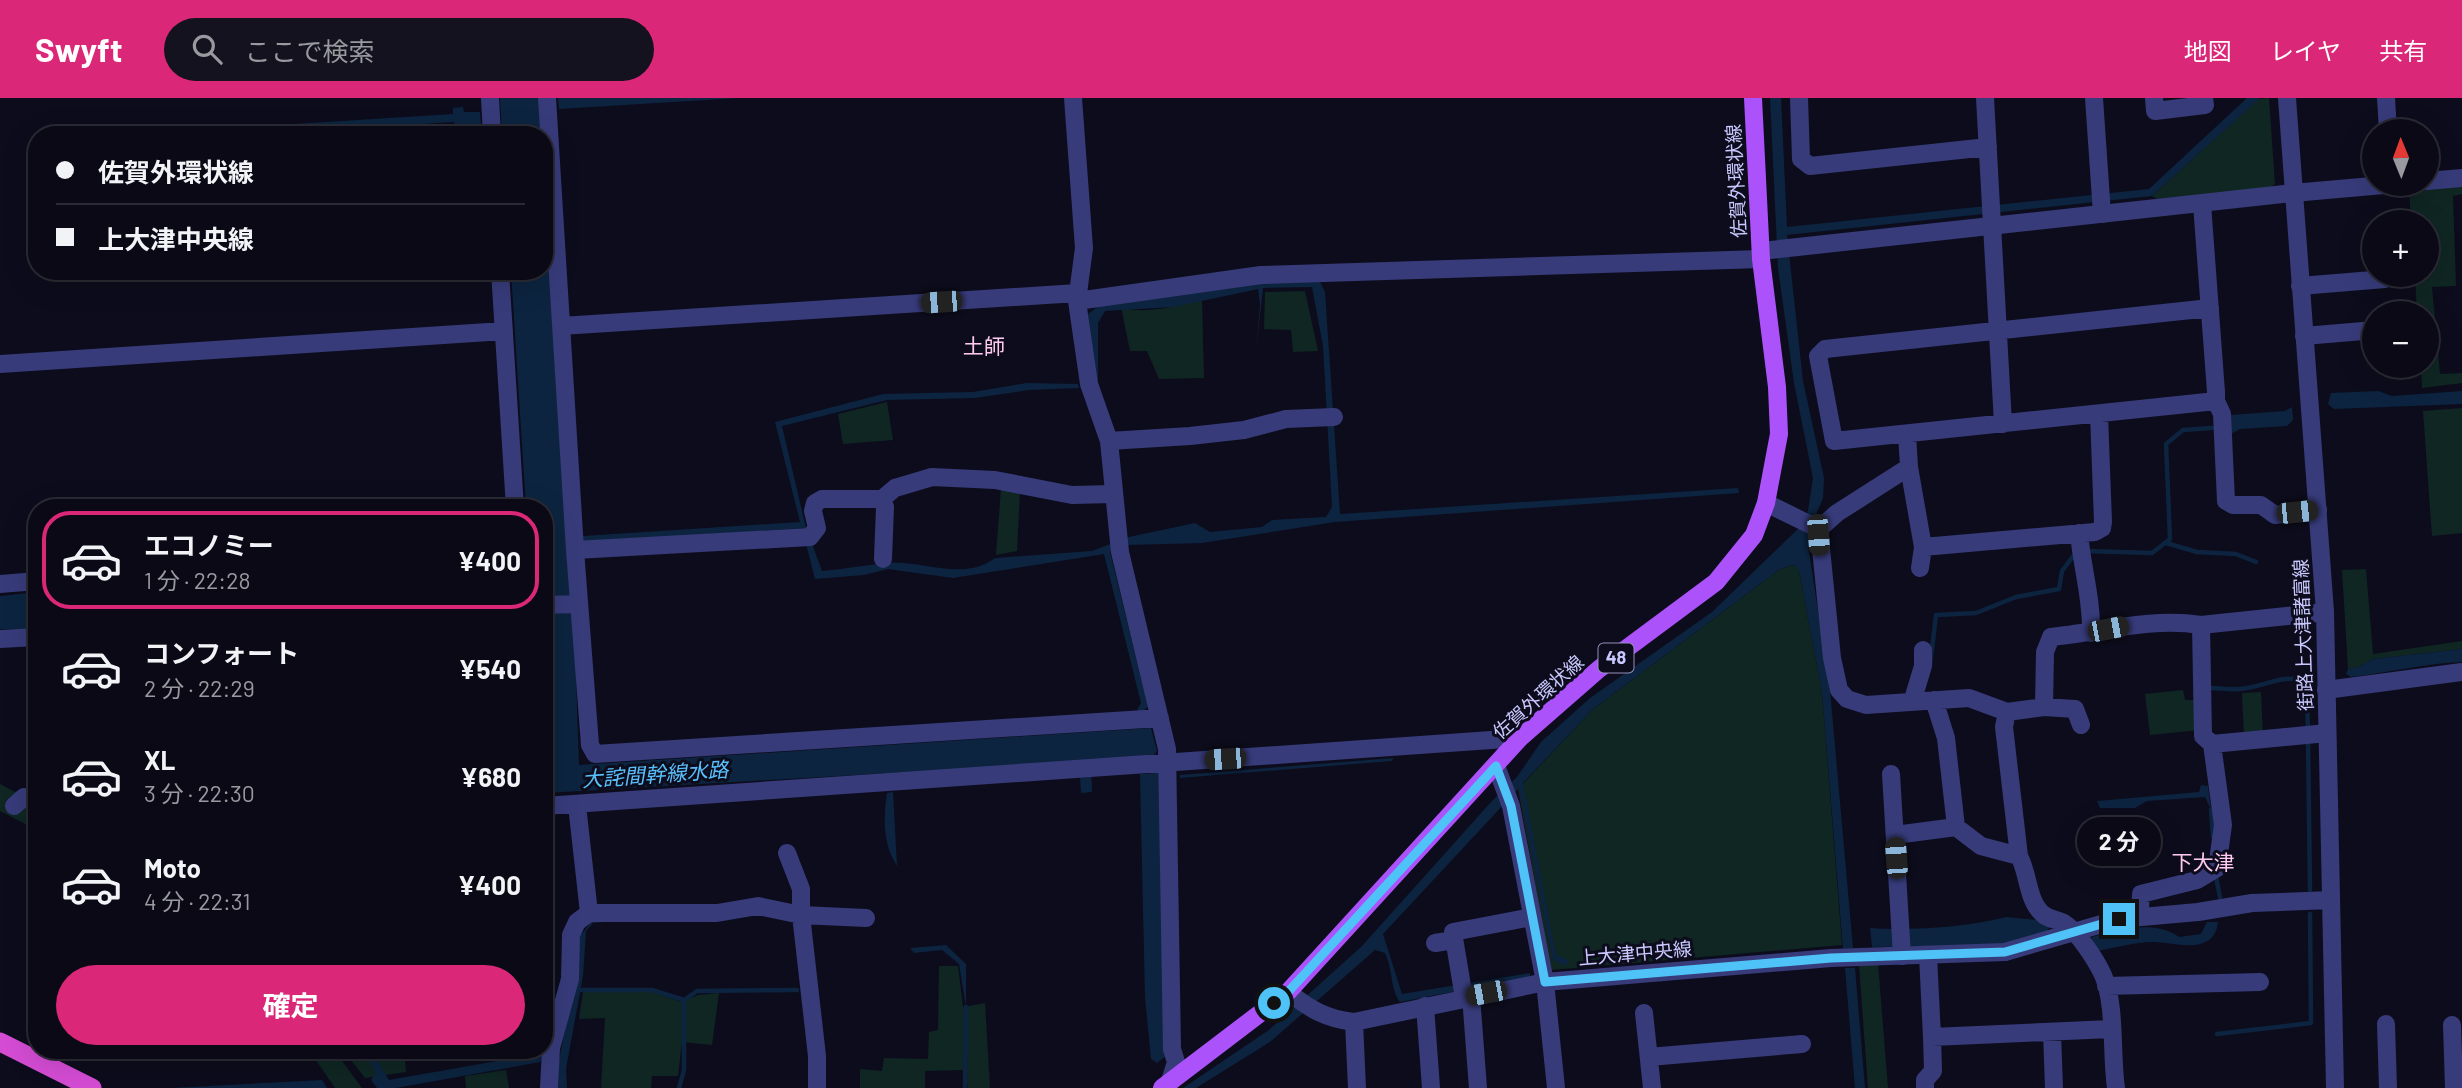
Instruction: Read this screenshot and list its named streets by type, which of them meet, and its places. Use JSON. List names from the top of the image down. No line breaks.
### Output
{"streets":{"main road":["佐賀外環状線","48"],"street":["街路上大津諸富線","上大津中央線"]},"crossings":[["佐賀外環状線","上大津中央線"]],"districts":["土師","下大津"],"water":["大詫間幹線水路"],"north":"top","page":{"header":"Swyft","search":"ここで検索","nav":["地図","レイヤ","共有"],"map_buttons":["+","−"],"banner":["佐賀外環状線","上大津中央線"],"list":[{"name":"エコノミー","note":"1 分 · 22:28","value":"¥400"},{"name":"コンフォート","note":"2 分 · 22:29","value":"¥540"},{"name":"XL","note":"3 分 · 22:30","value":"¥680"},{"name":"Moto","note":"4 分 · 22:31","value":"¥400"}],"bubble":"2 分","buttons":"確定"}}
